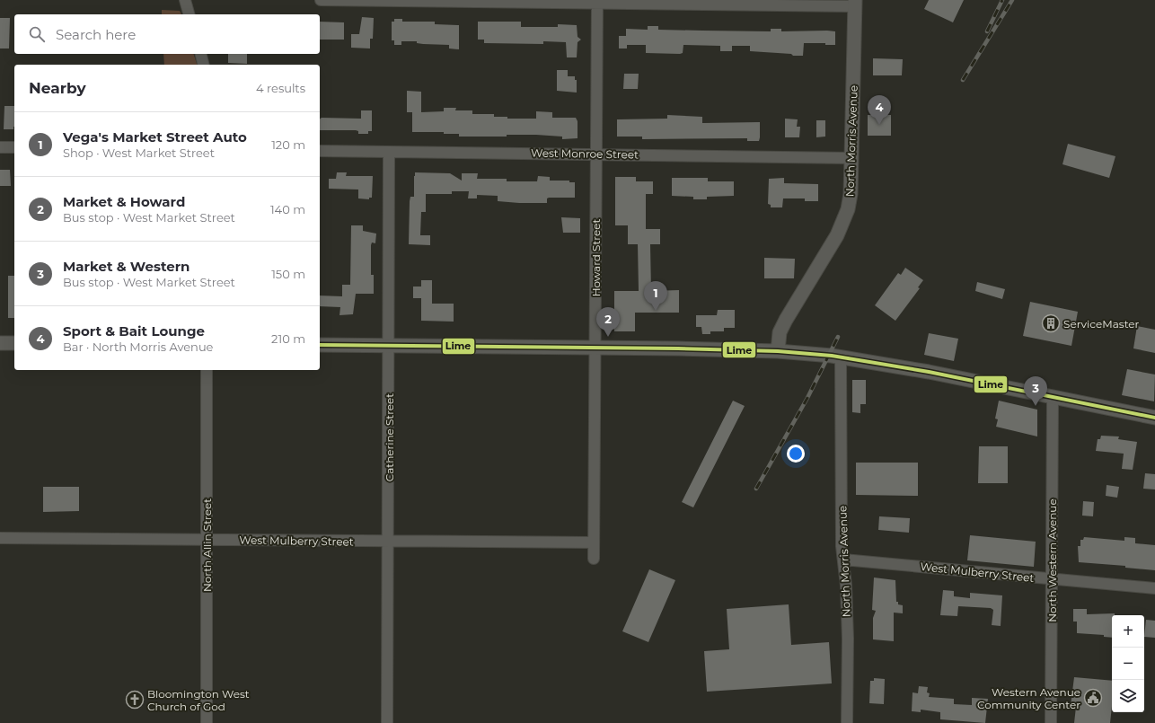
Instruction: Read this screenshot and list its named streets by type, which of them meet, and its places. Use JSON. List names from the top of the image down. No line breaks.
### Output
{"streets":{"street":["North Morris Avenue","West Monroe Street","Howard Street","Catherine Street","West Mulberry Street","North Allin Street","North Western Avenue"]},"crossings":[["North Morris Avenue","West Monroe Street"],["North Morris Avenue","West Mulberry Street"],["West Monroe Street","Howard Street"],["West Monroe Street","Catherine Street"],["Howard Street","West Mulberry Street"],["Catherine Street","West Mulberry Street"],["West Mulberry Street","North Allin Street"],["West Mulberry Street","North Western Avenue"]],"places":{"building":["ServiceMaster"],"public building":["Western Avenue Community Center"],"church":["Bloomington West Church of God"]},"lines":["transit line Lime"],"page":{"search":"Search here","heading":["Nearby","4 results"],"pins":["4","1","2","3"],"list":[{"mark":"1","name":"Vega's Market Street Auto","note":"Shop · West Market Street","value":"120 m"},{"mark":"2","name":"Market & Howard","note":"Bus stop · West Market Street","value":"140 m"},{"mark":"3","name":"Market & Western","note":"Bus stop · West Market Street","value":"150 m"},{"mark":"4","name":"Sport & Bait Lounge","note":"Bar · North Morris Avenue","value":"210 m"}],"map_buttons":["+","−"]}}
